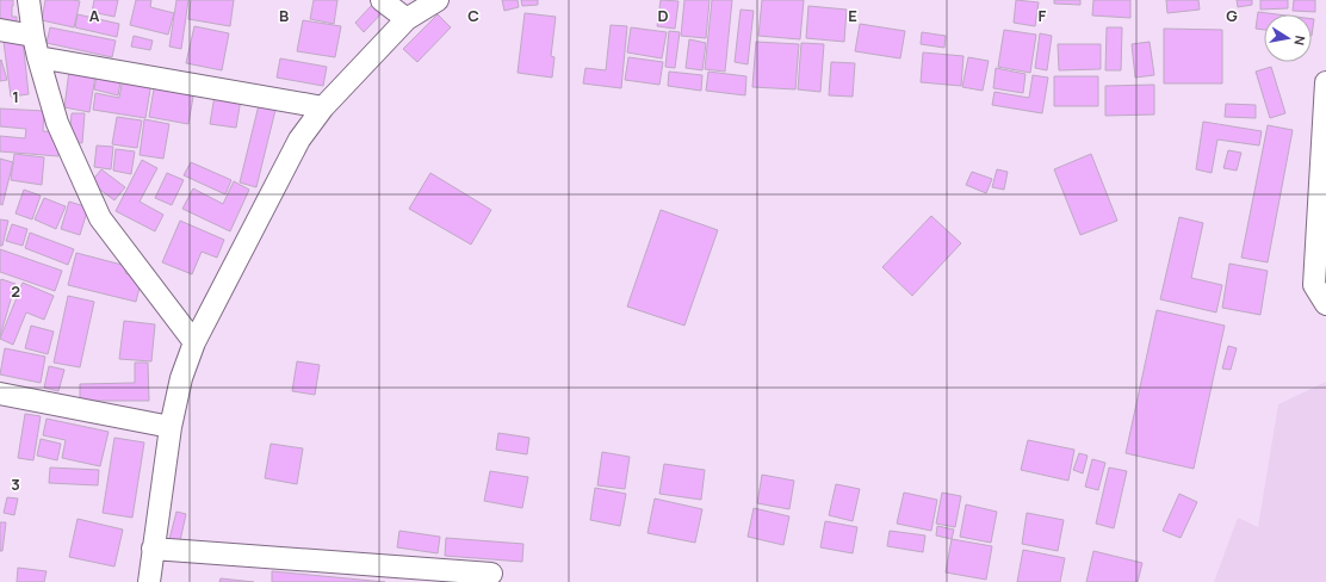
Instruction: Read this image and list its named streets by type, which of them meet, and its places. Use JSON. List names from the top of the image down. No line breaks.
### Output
{"north":"right","grid":{"columns":["A","B","C","D","E","F","G"],"rows":["1","2","3"]}}
